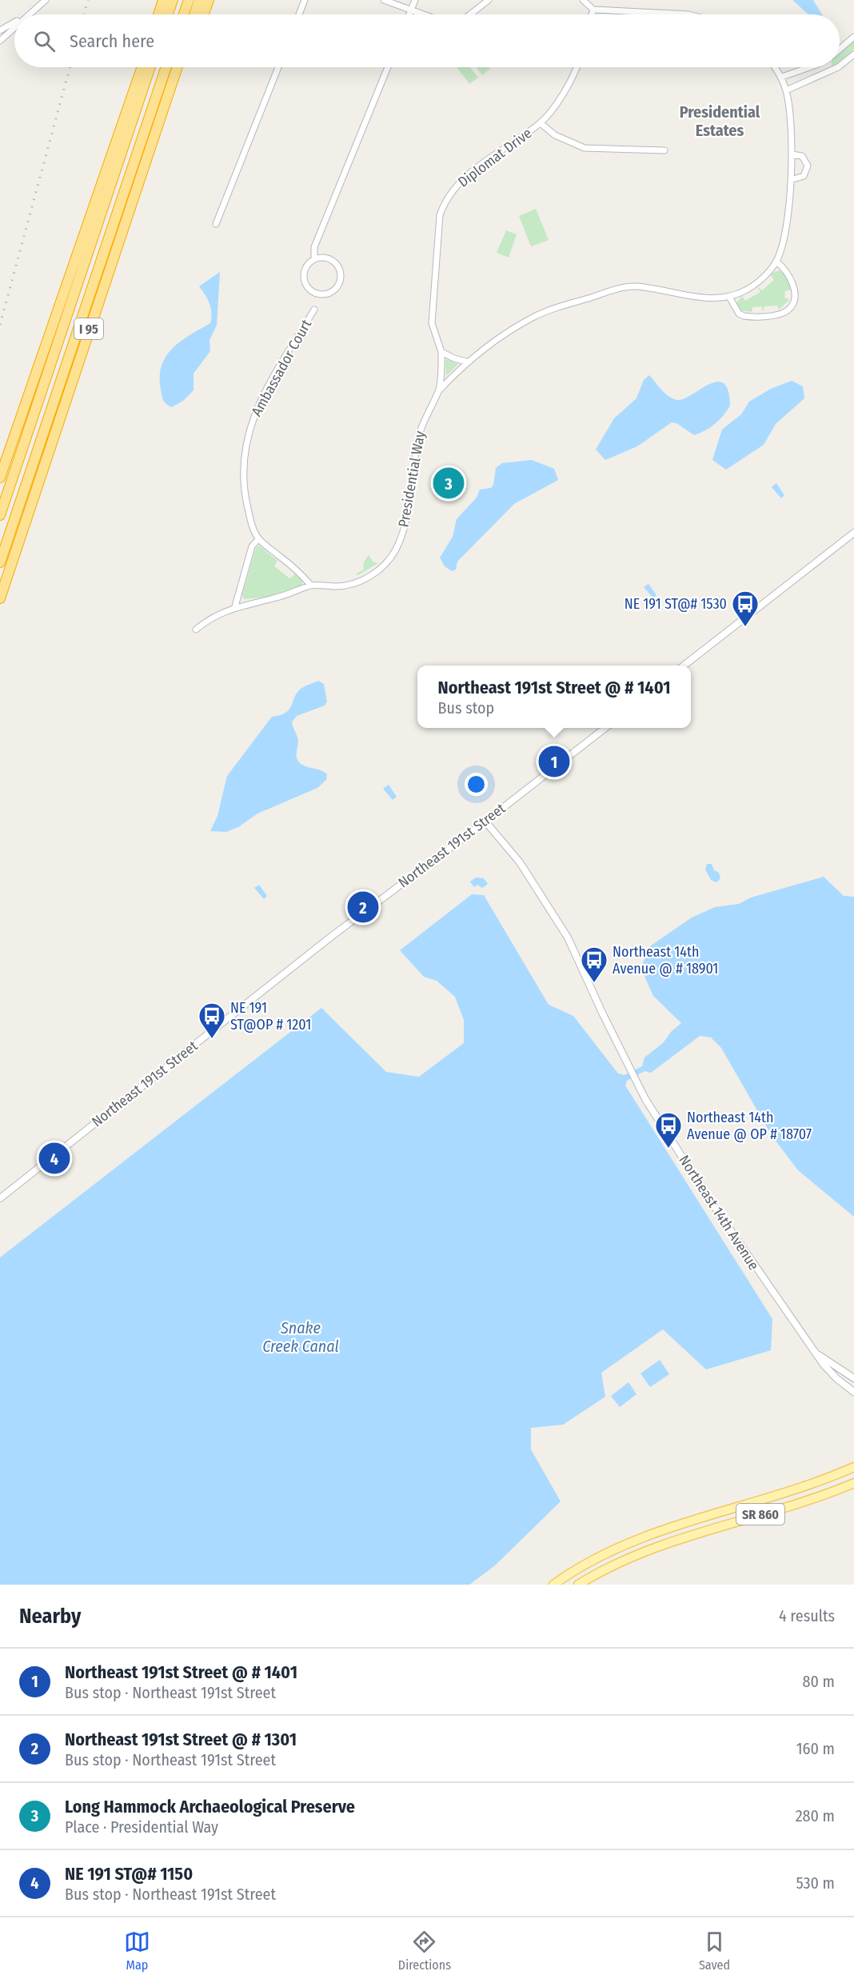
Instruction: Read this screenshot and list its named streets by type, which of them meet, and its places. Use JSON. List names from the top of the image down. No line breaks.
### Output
{"streets":{"highway":["I 95"],"main road":["SR 860"],"street":["Diplomat Drive","Ambassador Court","Presidential Way","Northeast 191st Street","Northeast 14th Avenue"]},"crossings":[["Diplomat Drive","Presidential Way"],["Ambassador Court","Presidential Way"],["Northeast 191st Street","Northeast 14th Avenue"]],"districts":["Presidential Estates"],"water":["Snake Creek Canal"],"places":{"bus stop":["NE 191 ST@# 1530","Northeast 14th Avenue @ # 18901","NE 191 ST@OP # 1201","Northeast 14th Avenue @ OP # 18707"]},"page":{"search":"Search here","pins":["3","1","2","4"],"popup":["Northeast 191st Street @ # 1401","Bus stop"],"heading":["Nearby","4 results"],"list":[{"mark":"1","name":"Northeast 191st Street @ # 1401","note":"Bus stop · Northeast 191st Street","value":"80 m"},{"mark":"2","name":"Northeast 191st Street @ # 1301","note":"Bus stop · Northeast 191st Street","value":"160 m"},{"mark":"3","name":"Long Hammock Archaeological Preserve","note":"Place · Presidential Way","value":"280 m"},{"mark":"4","name":"NE 191 ST@# 1150","note":"Bus stop · Northeast 191st Street","value":"530 m"}],"nav":["Map","Directions","Saved"]}}
